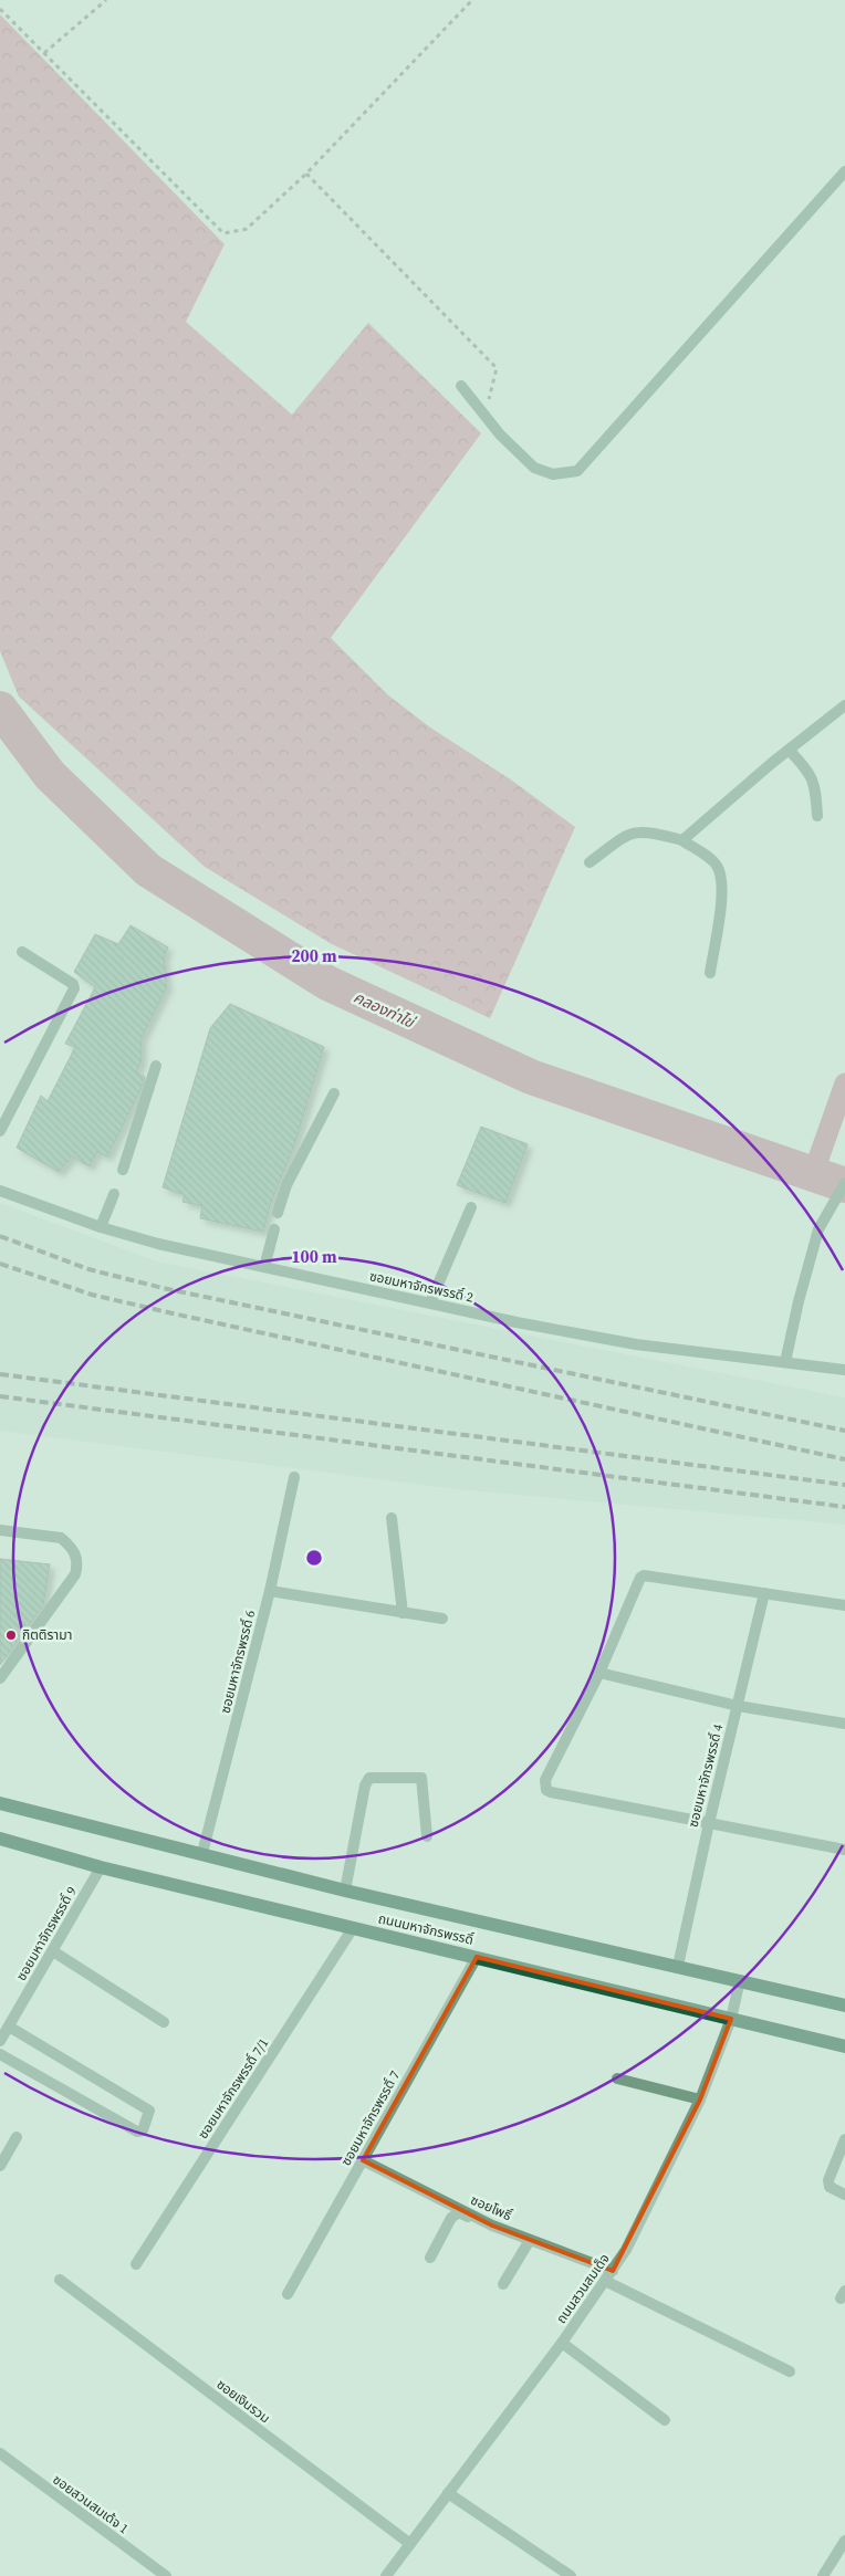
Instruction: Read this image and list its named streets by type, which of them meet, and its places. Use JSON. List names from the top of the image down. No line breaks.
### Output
{"streets":{"main road":["ถนนมหาจักรพรรดิ์"],"street":["ซอยมหาจักรพรรดิ์ 2","ซอยมหาจักรพรรดิ์ 6","ซอยมหาจักรพรรดิ์ 4","ซอยมหาจักรพรรดิ์ 9","ซอยมหาจักรพรรดิ์ 7/1","ซอยมหาจักรพรรดิ์ 7","ซอยโพธิ์","ถนนสวนสมเด็จ","ซอยเงินรวม","ซอยสวนสมเด้จ 1"]},"crossings":[["ซอยมหาจักรพรรดิ์ 6","ถนนมหาจักรพรรดิ์"],["ซอยมหาจักรพรรดิ์ 4","ถนนมหาจักรพรรดิ์"],["ถนนมหาจักรพรรดิ์","ซอยมหาจักรพรรดิ์ 9"],["ถนนมหาจักรพรรดิ์","ซอยมหาจักรพรรดิ์ 7/1"],["ถนนมหาจักรพรรดิ์","ซอยมหาจักรพรรดิ์ 7"],["ถนนมหาจักรพรรดิ์","ถนนสวนสมเด็จ"],["ซอยมหาจักรพรรดิ์ 7","ซอยโพธิ์"],["ซอยโพธิ์","ถนนสวนสมเด็จ"],["ถนนสวนสมเด็จ","ซอยเงินรวม"]],"water":["คลองท่าไข่"],"places":["กิตติรามา"],"rings":["200 m","100 m"]}
